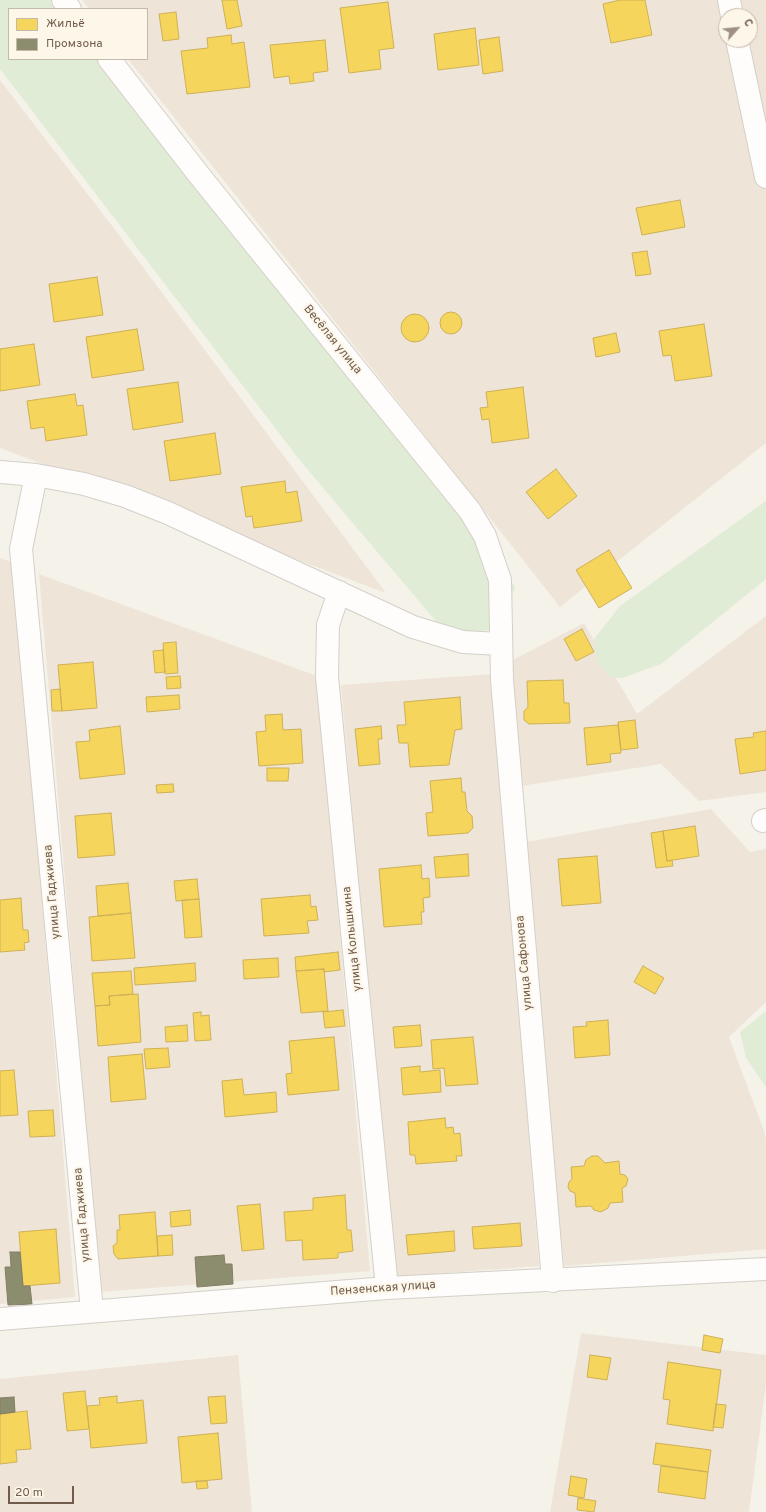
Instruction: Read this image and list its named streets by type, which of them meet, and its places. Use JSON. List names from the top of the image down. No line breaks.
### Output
{"streets":{"street":["Весёлая улица","улица Гаджиева","улица Колышкина","улица Сафонова","Пензенская улица"]},"crossings":[["Весёлая улица","улица Сафонова"],["улица Гаджиева","Пензенская улица"],["улица Колышкина","Пензенская улица"],["улица Сафонова","Пензенская улица"]],"legend":["Жильё","Промзона"],"scale_bar":"20 m","north":"top right"}
